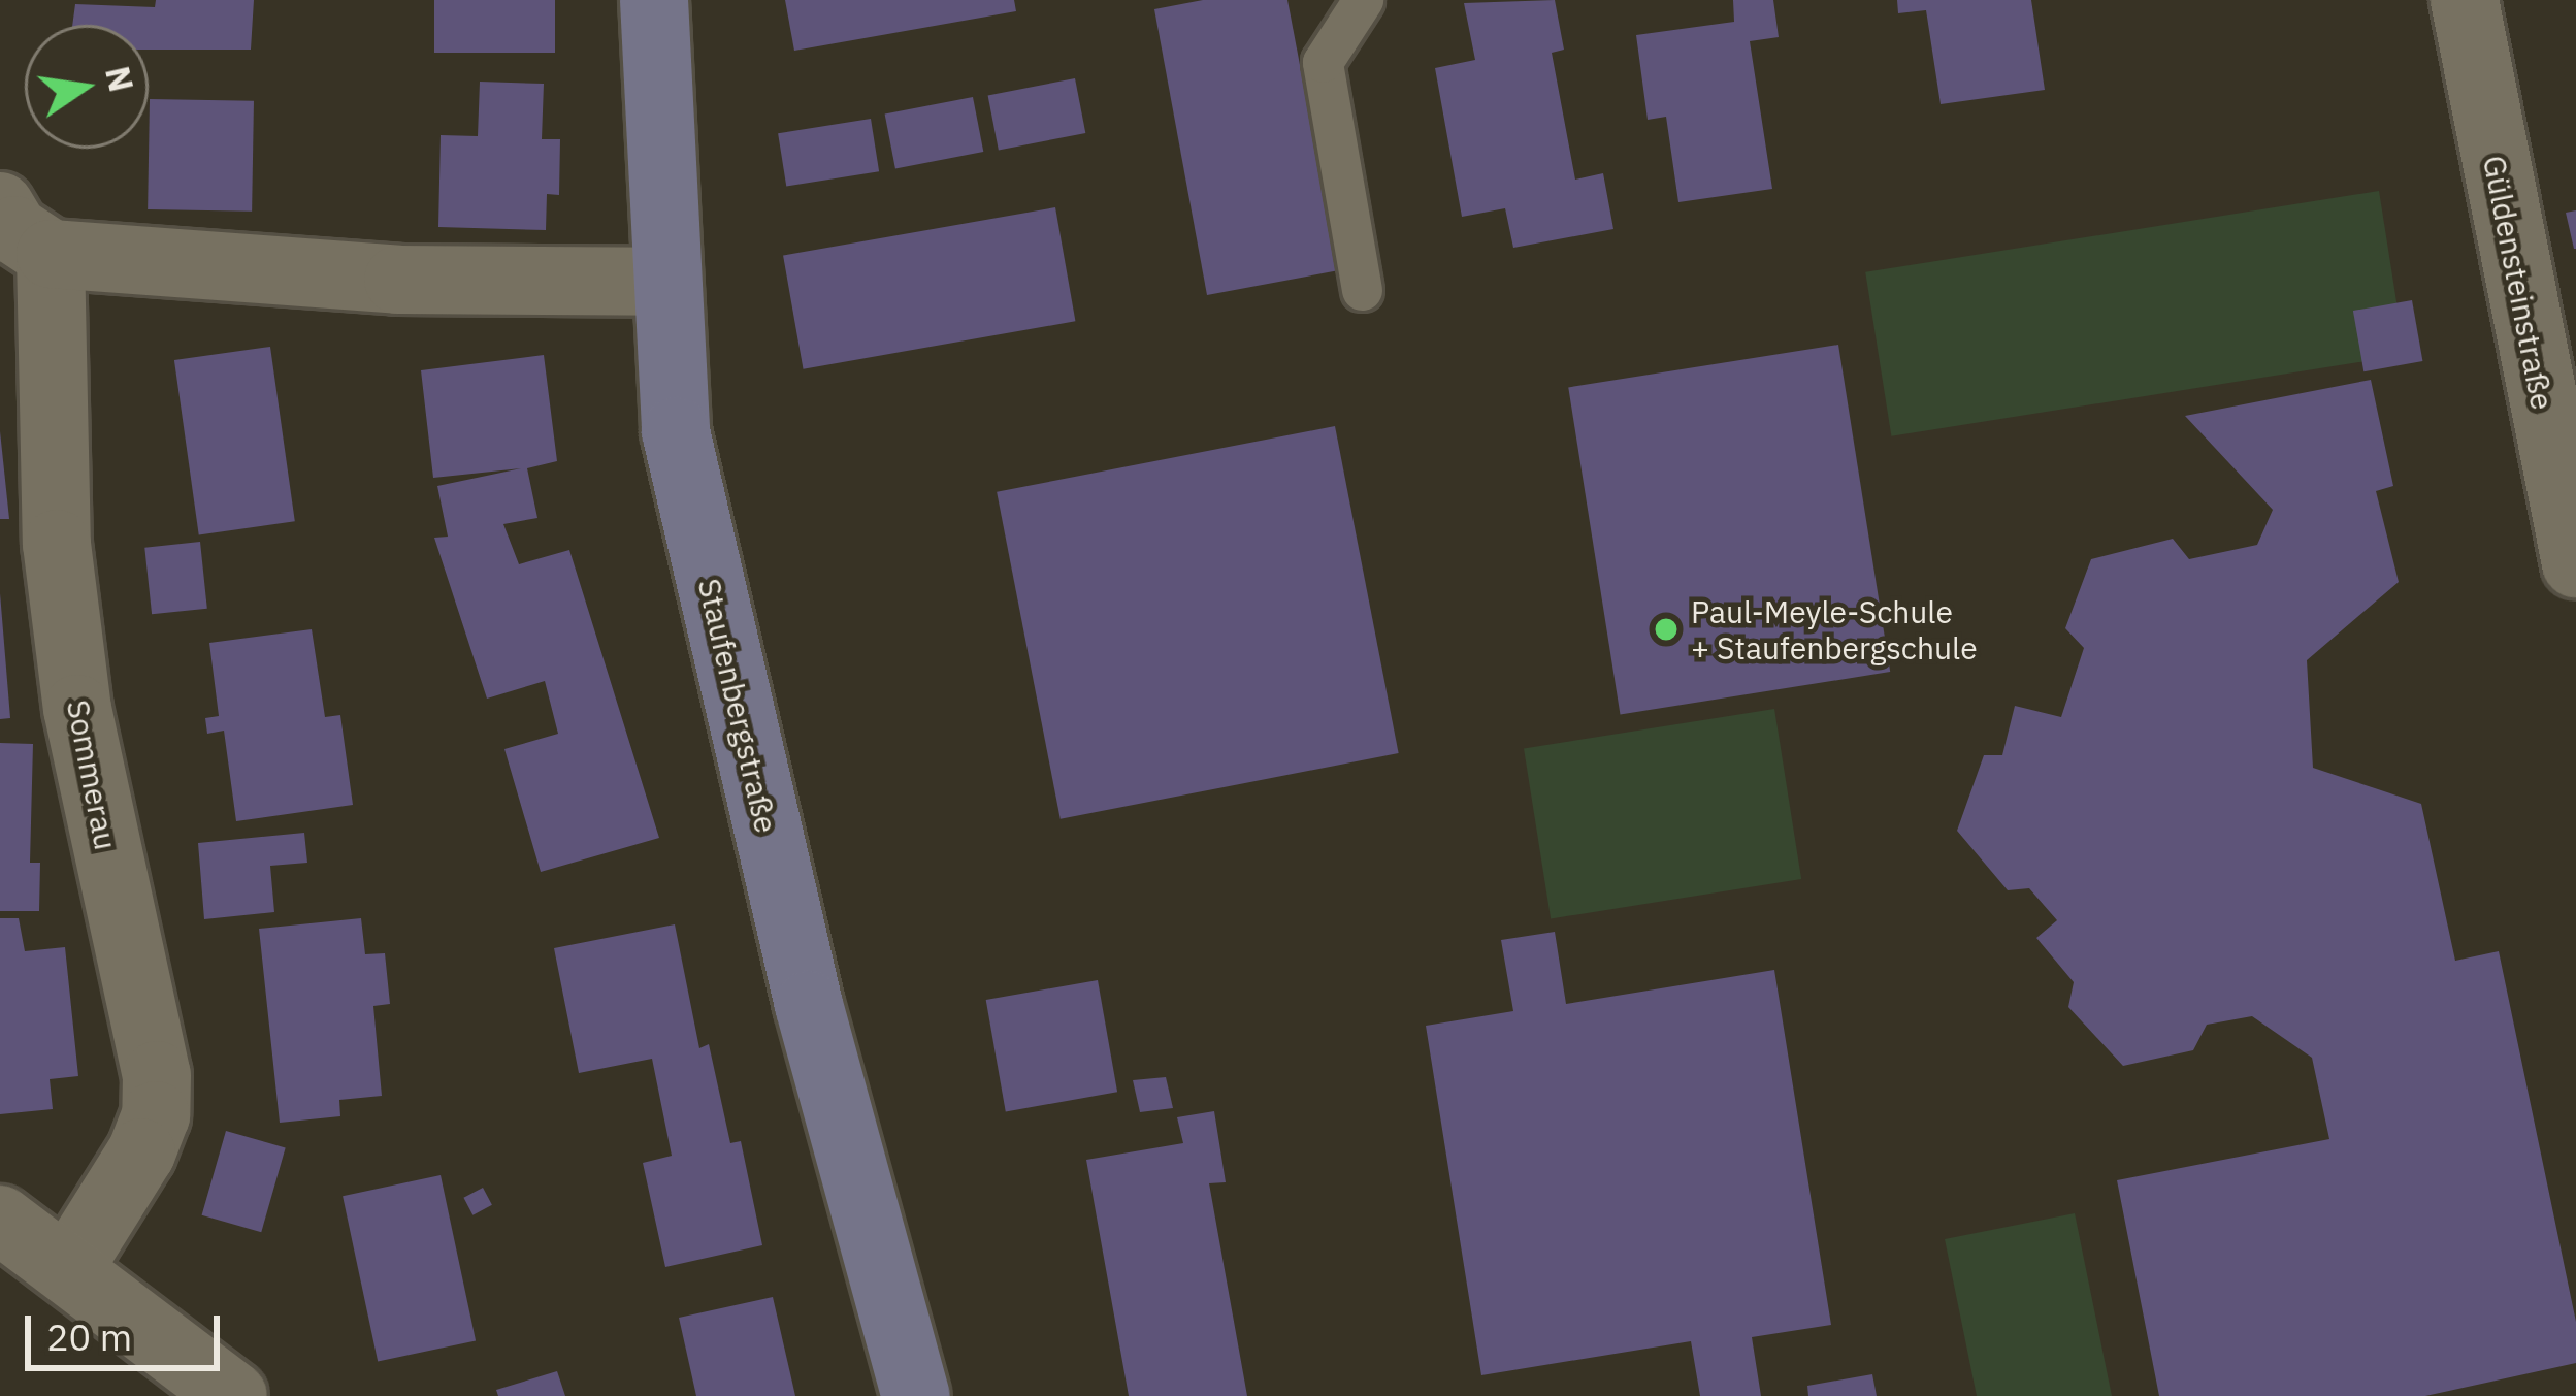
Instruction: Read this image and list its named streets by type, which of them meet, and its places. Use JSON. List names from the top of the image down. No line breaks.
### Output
{"streets":{"street":["Güldensteinstraße","Staufenbergstraße","Sommerau"]},"places":["Paul-Meyle-Schule + Staufenbergschule"],"scale_bar":"20 m","north":"right"}
